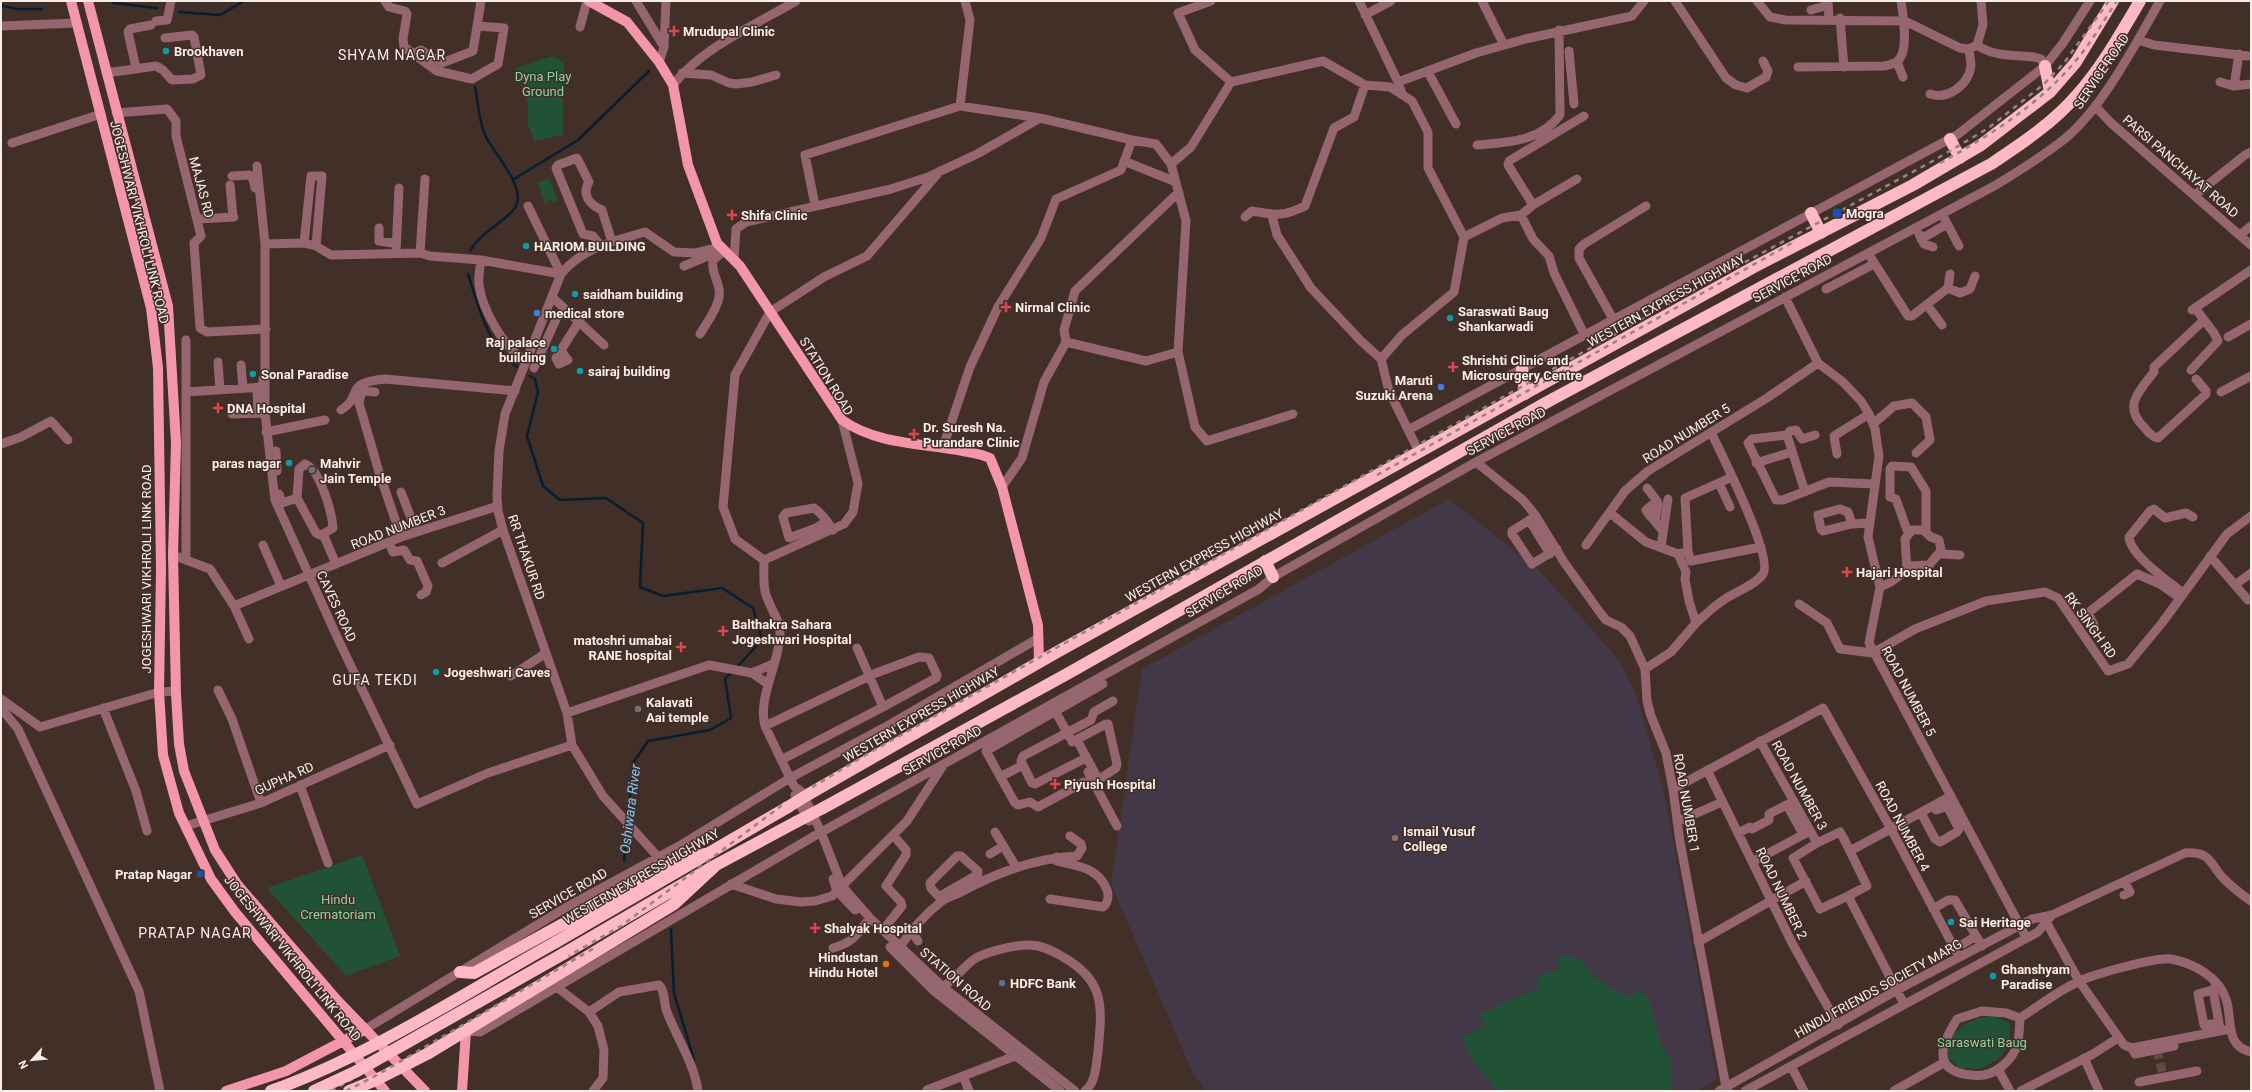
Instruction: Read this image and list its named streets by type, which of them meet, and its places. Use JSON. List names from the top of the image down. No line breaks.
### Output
{"streets":{"highway":["WESTERN EXPRESS HIGHWAY"],"main road":["JOGESHWARI VIKHROLI LINK ROAD","STATION ROAD"],"street":["SERVICE ROAD","PARSI PANCHAYAT ROAD","MAJAS RD","ROAD NUMBER 5","ROAD NUMBER 3","RR THAKUR RD","CAVES ROAD","RK SINGH RD","GUPHA RD","ROAD NUMBER 1","ROAD NUMBER 4","ROAD NUMBER 2","HINDU FRIENDS SOCIETY MARG"]},"crossings":[["SERVICE ROAD","PARSI PANCHAYAT ROAD"],["SERVICE ROAD","STATION ROAD"],["SERVICE ROAD","ROAD NUMBER 5"],["SERVICE ROAD","RR THAKUR RD"],["SERVICE ROAD","ROAD NUMBER 1"],["MAJAS RD","CAVES ROAD"],["JOGESHWARI VIKHROLI LINK ROAD","GUPHA RD"],["STATION ROAD","RR THAKUR RD"],["ROAD NUMBER 5","RK SINGH RD"],["ROAD NUMBER 5","HINDU FRIENDS SOCIETY MARG"],["ROAD NUMBER 3","RR THAKUR RD"],["ROAD NUMBER 3","CAVES ROAD"],["ROAD NUMBER 3","ROAD NUMBER 4"],["RR THAKUR RD","CAVES ROAD"],["CAVES ROAD","GUPHA RD"],["ROAD NUMBER 1","HINDU FRIENDS SOCIETY MARG"],["ROAD NUMBER 4","HINDU FRIENDS SOCIETY MARG"],["ROAD NUMBER 2","HINDU FRIENDS SOCIETY MARG"]],"districts":["SHYAM NAGAR","GUFA TEKDI","PRATAP NAGAR"],"water":["Oshiwara River"],"parks":["Dyna Play Ground","Hindu Crematoriam","Saraswati Baug"],"places":{"health":["Mrudupal Clinic","Shifa Clinic","Nirmal Clinic","Shrishti Clinic and Microsurgery Centre","DNA Hospital","Dr. Suresh Na. Purandare Clinic","Hajari Hospital","Balthakra Sahara Jogeshwari Hospital","matoshri umabai RANE hospital","Piyush Hospital","Shalyak Hospital"],"other":["Brookhaven","HARIOM BUILDING","saidham building","medical store","Saraswati Baug Shankarwadi","Raj palace building","sairaj building","Sonal Paradise","Maruti Suzuki Arena","paras nagar","Mahvir Jain Temple","Jogeshwari Caves","Kalavati Aai temple","Ismail Yusuf College","Sai Heritage","Hindustan Hindu Hotel","Ghanshyam Paradise","HDFC Bank"],"transit":["Mogra","Pratap Nagar"]},"north":"bottom left"}
